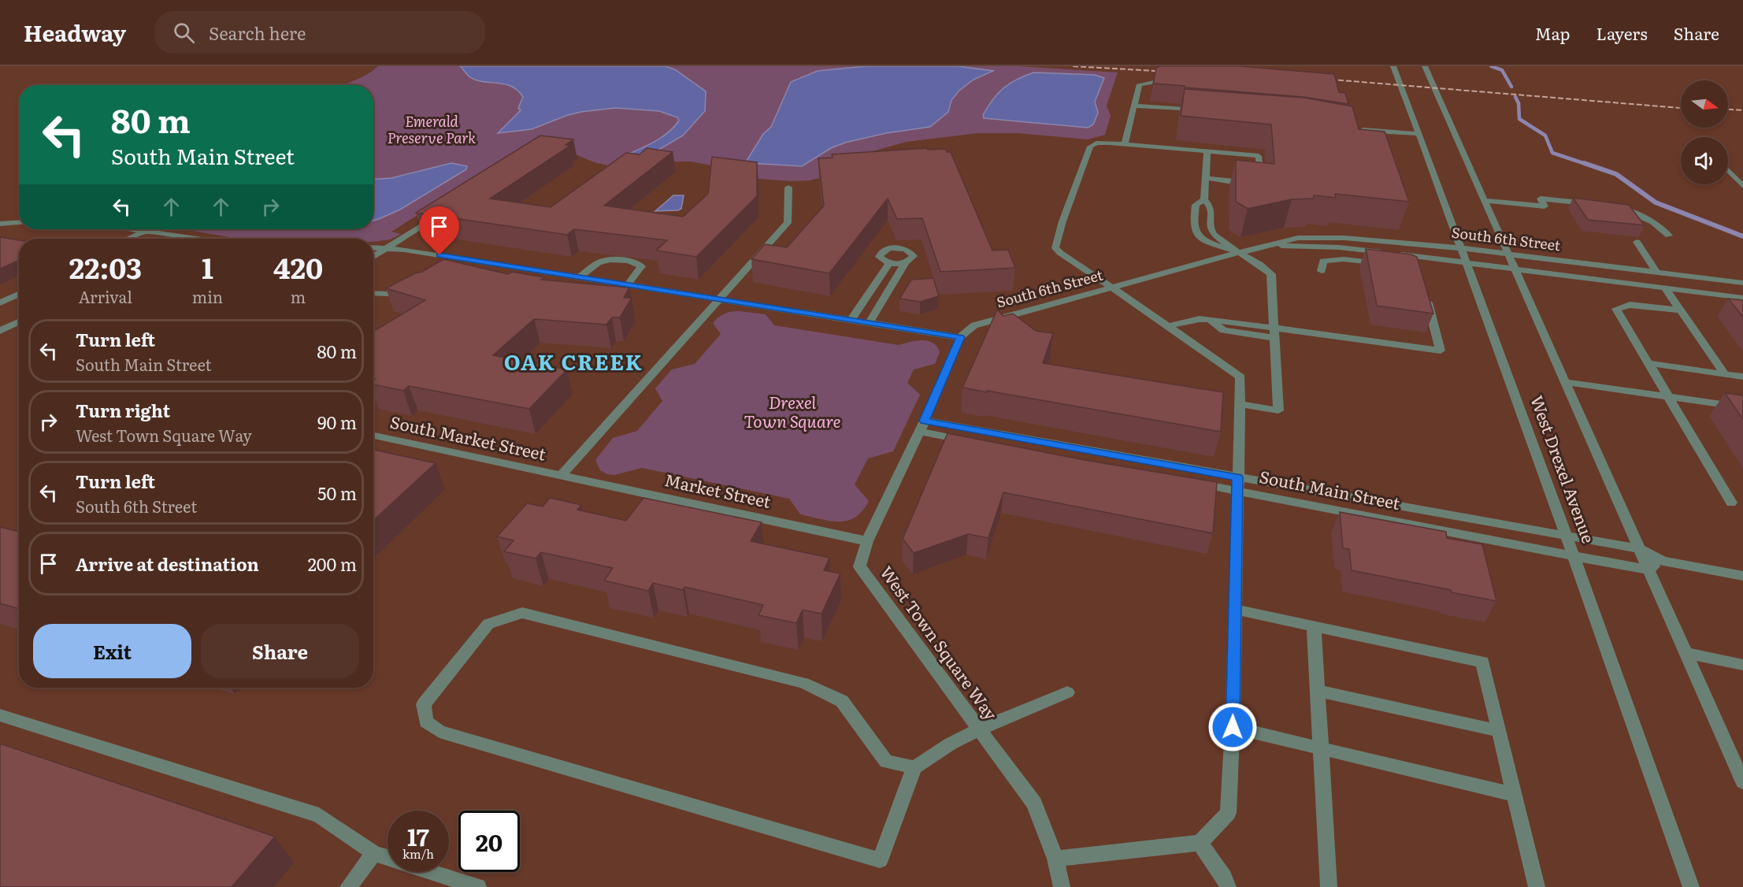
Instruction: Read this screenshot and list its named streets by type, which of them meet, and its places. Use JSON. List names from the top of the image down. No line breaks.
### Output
{"streets":{"street":["South 6th Street","South Market Street","West Drexel Avenue","South Main Street","Market Street","West Town Square Way"]},"crossings":[["South 6th Street","West Drexel Avenue"],["South 6th Street","West Town Square Way"],["South Market Street","Market Street"],["West Drexel Avenue","South Main Street"],["South Main Street","West Town Square Way"],["Market Street","West Town Square Way"]],"districts":["OAK CREEK"],"parks":["Emerald Preserve Park","Drexel Town Square"],"north":"right","page":{"header":"Headway","search":"Search here","nav":["Map","Layers","Share"],"turn":["80 m","South Main Street"],"eta":["22:03","Arrival","1","min","420","m"],"list":[{"name":"Turn left","note":"South Main Street","value":"80 m"},{"name":"Turn right","note":"West Town Square Way","value":"90 m"},{"name":"Turn left","note":"South 6th Street","value":"50 m"},{"name":"Arrive at destination","value":"200 m"}],"buttons":["Exit","Share"],"speed":"17 km/h","limit":"20"}}
